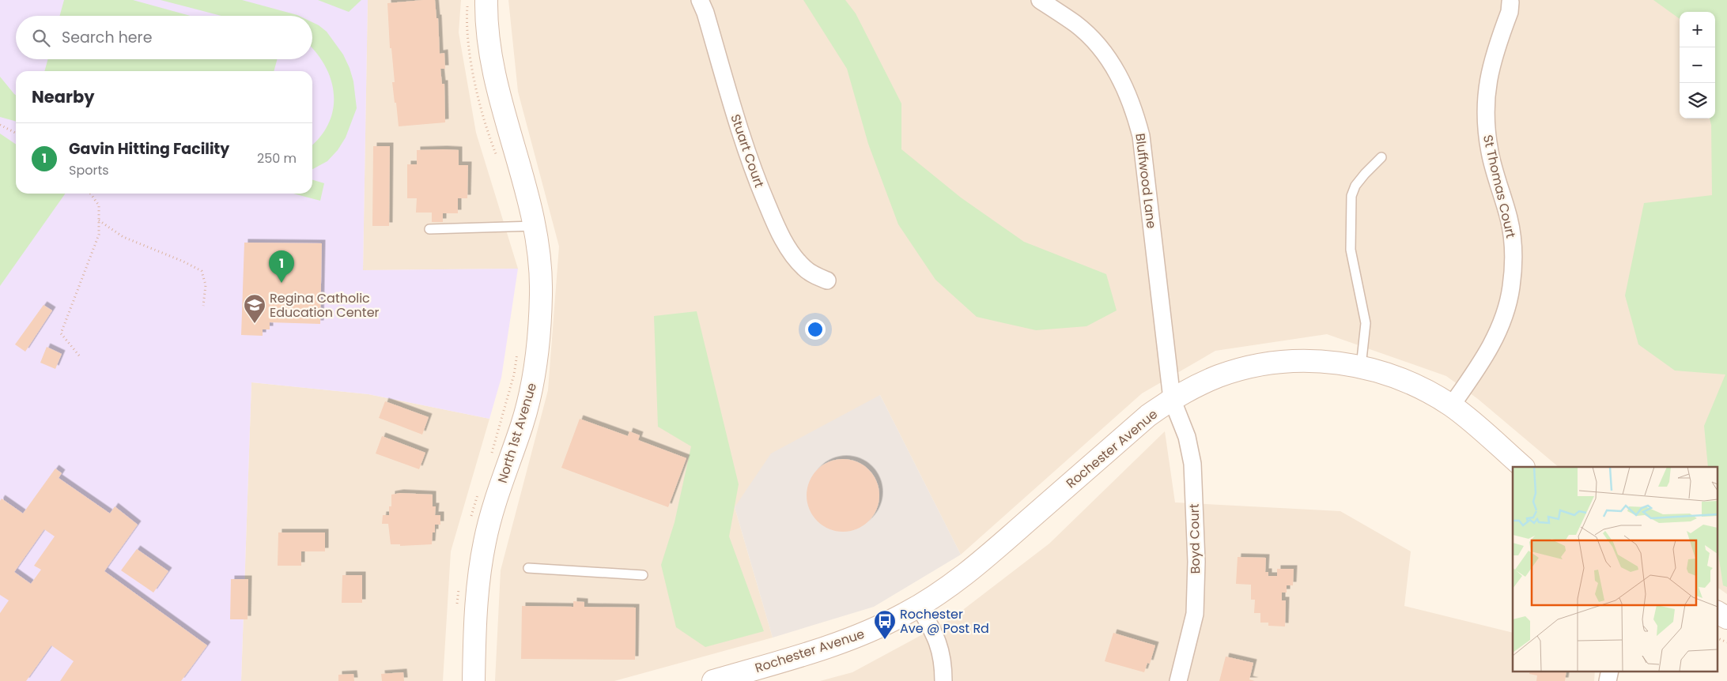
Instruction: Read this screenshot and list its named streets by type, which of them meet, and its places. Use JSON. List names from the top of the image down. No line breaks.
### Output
{"streets":{"main road":["North 1st Avenue","Rochester Avenue"],"street":["Stuart Court","Bluffwood Lane","St Thomas Court","Boyd Court"]},"crossings":[["Bluffwood Lane","Rochester Avenue"],["Bluffwood Lane","Boyd Court"],["St Thomas Court","Rochester Avenue"],["Rochester Avenue","Boyd Court"]],"places":{"school or university":["Regina Catholic Education Center"],"bus stop":["Rochester Ave @ Post Rd"]},"page":{"map_buttons":["+","−"],"search":"Search here","heading":"Nearby","list":[{"mark":"1","name":"Gavin Hitting Facility","note":"Sports","value":"250 m"}],"pins":"1"}}
